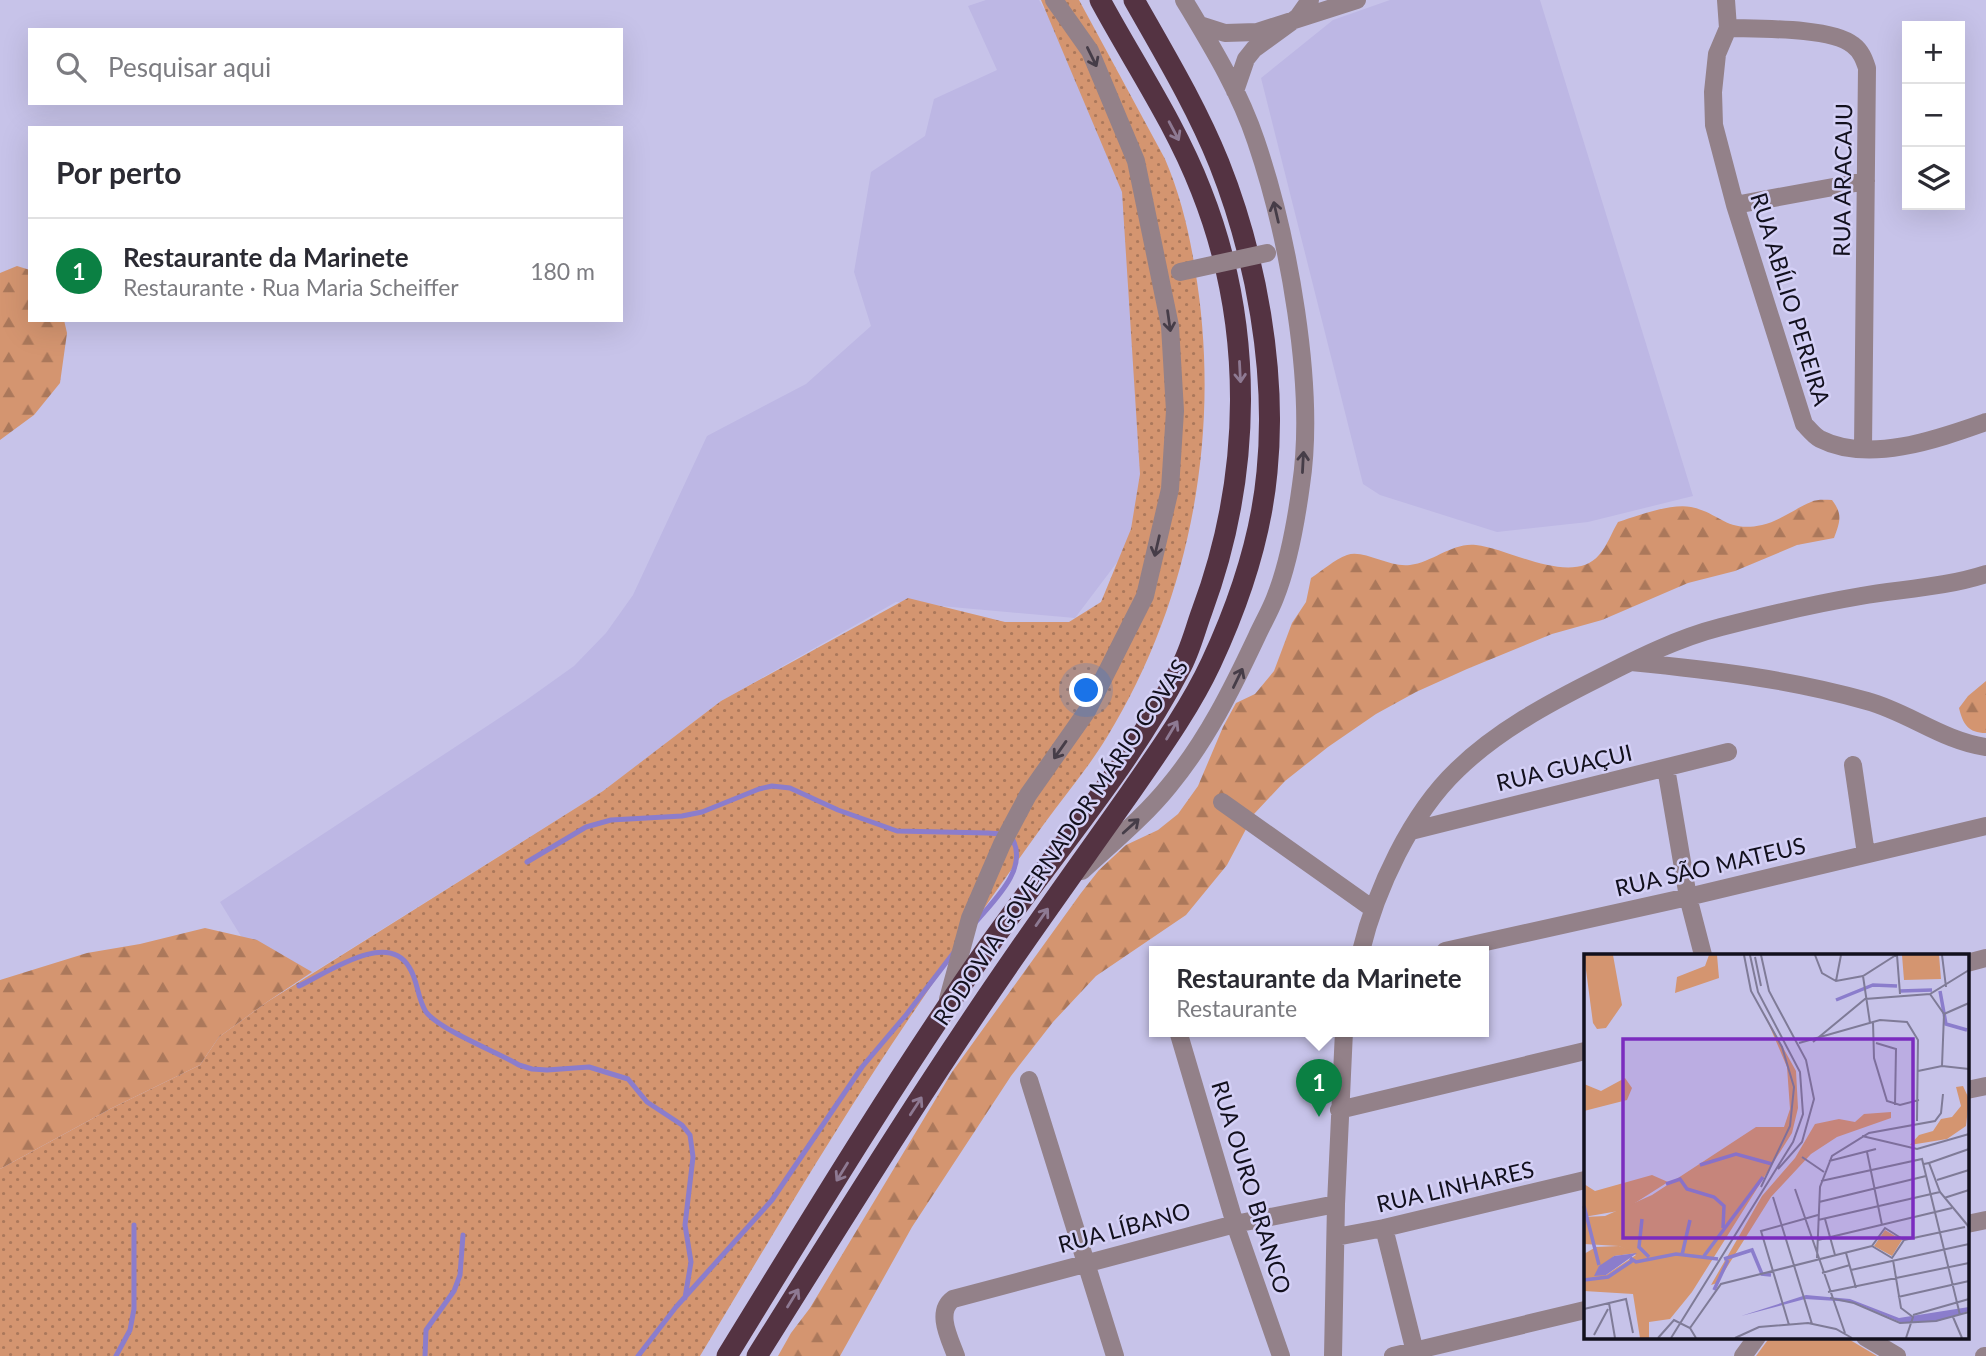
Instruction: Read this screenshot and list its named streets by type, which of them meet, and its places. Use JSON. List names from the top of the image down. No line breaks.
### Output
{"streets":{"highway":["RODOVIA GOVERNADOR MÁRIO COVAS"],"street":["RUA ARACAJU","RUA ABÍLIO PEREIRA","RUA GUAÇUI","RUA SÃO MATEUS","RUA LINHARES","RUA OURO BRANCO","RUA LÍBANO"]},"crossings":[["RUA ARACAJU","RUA ABÍLIO PEREIRA"],["RUA OURO BRANCO","RUA LÍBANO"]],"page":{"map_buttons":["+","−"],"search":"Pesquisar aqui","heading":"Por perto","list":[{"mark":"1","name":"Restaurante da Marinete","note":"Restaurante · Rua Maria Scheiffer","value":"180 m"}],"popup":["Restaurante da Marinete","Restaurante"],"pins":"1"}}
